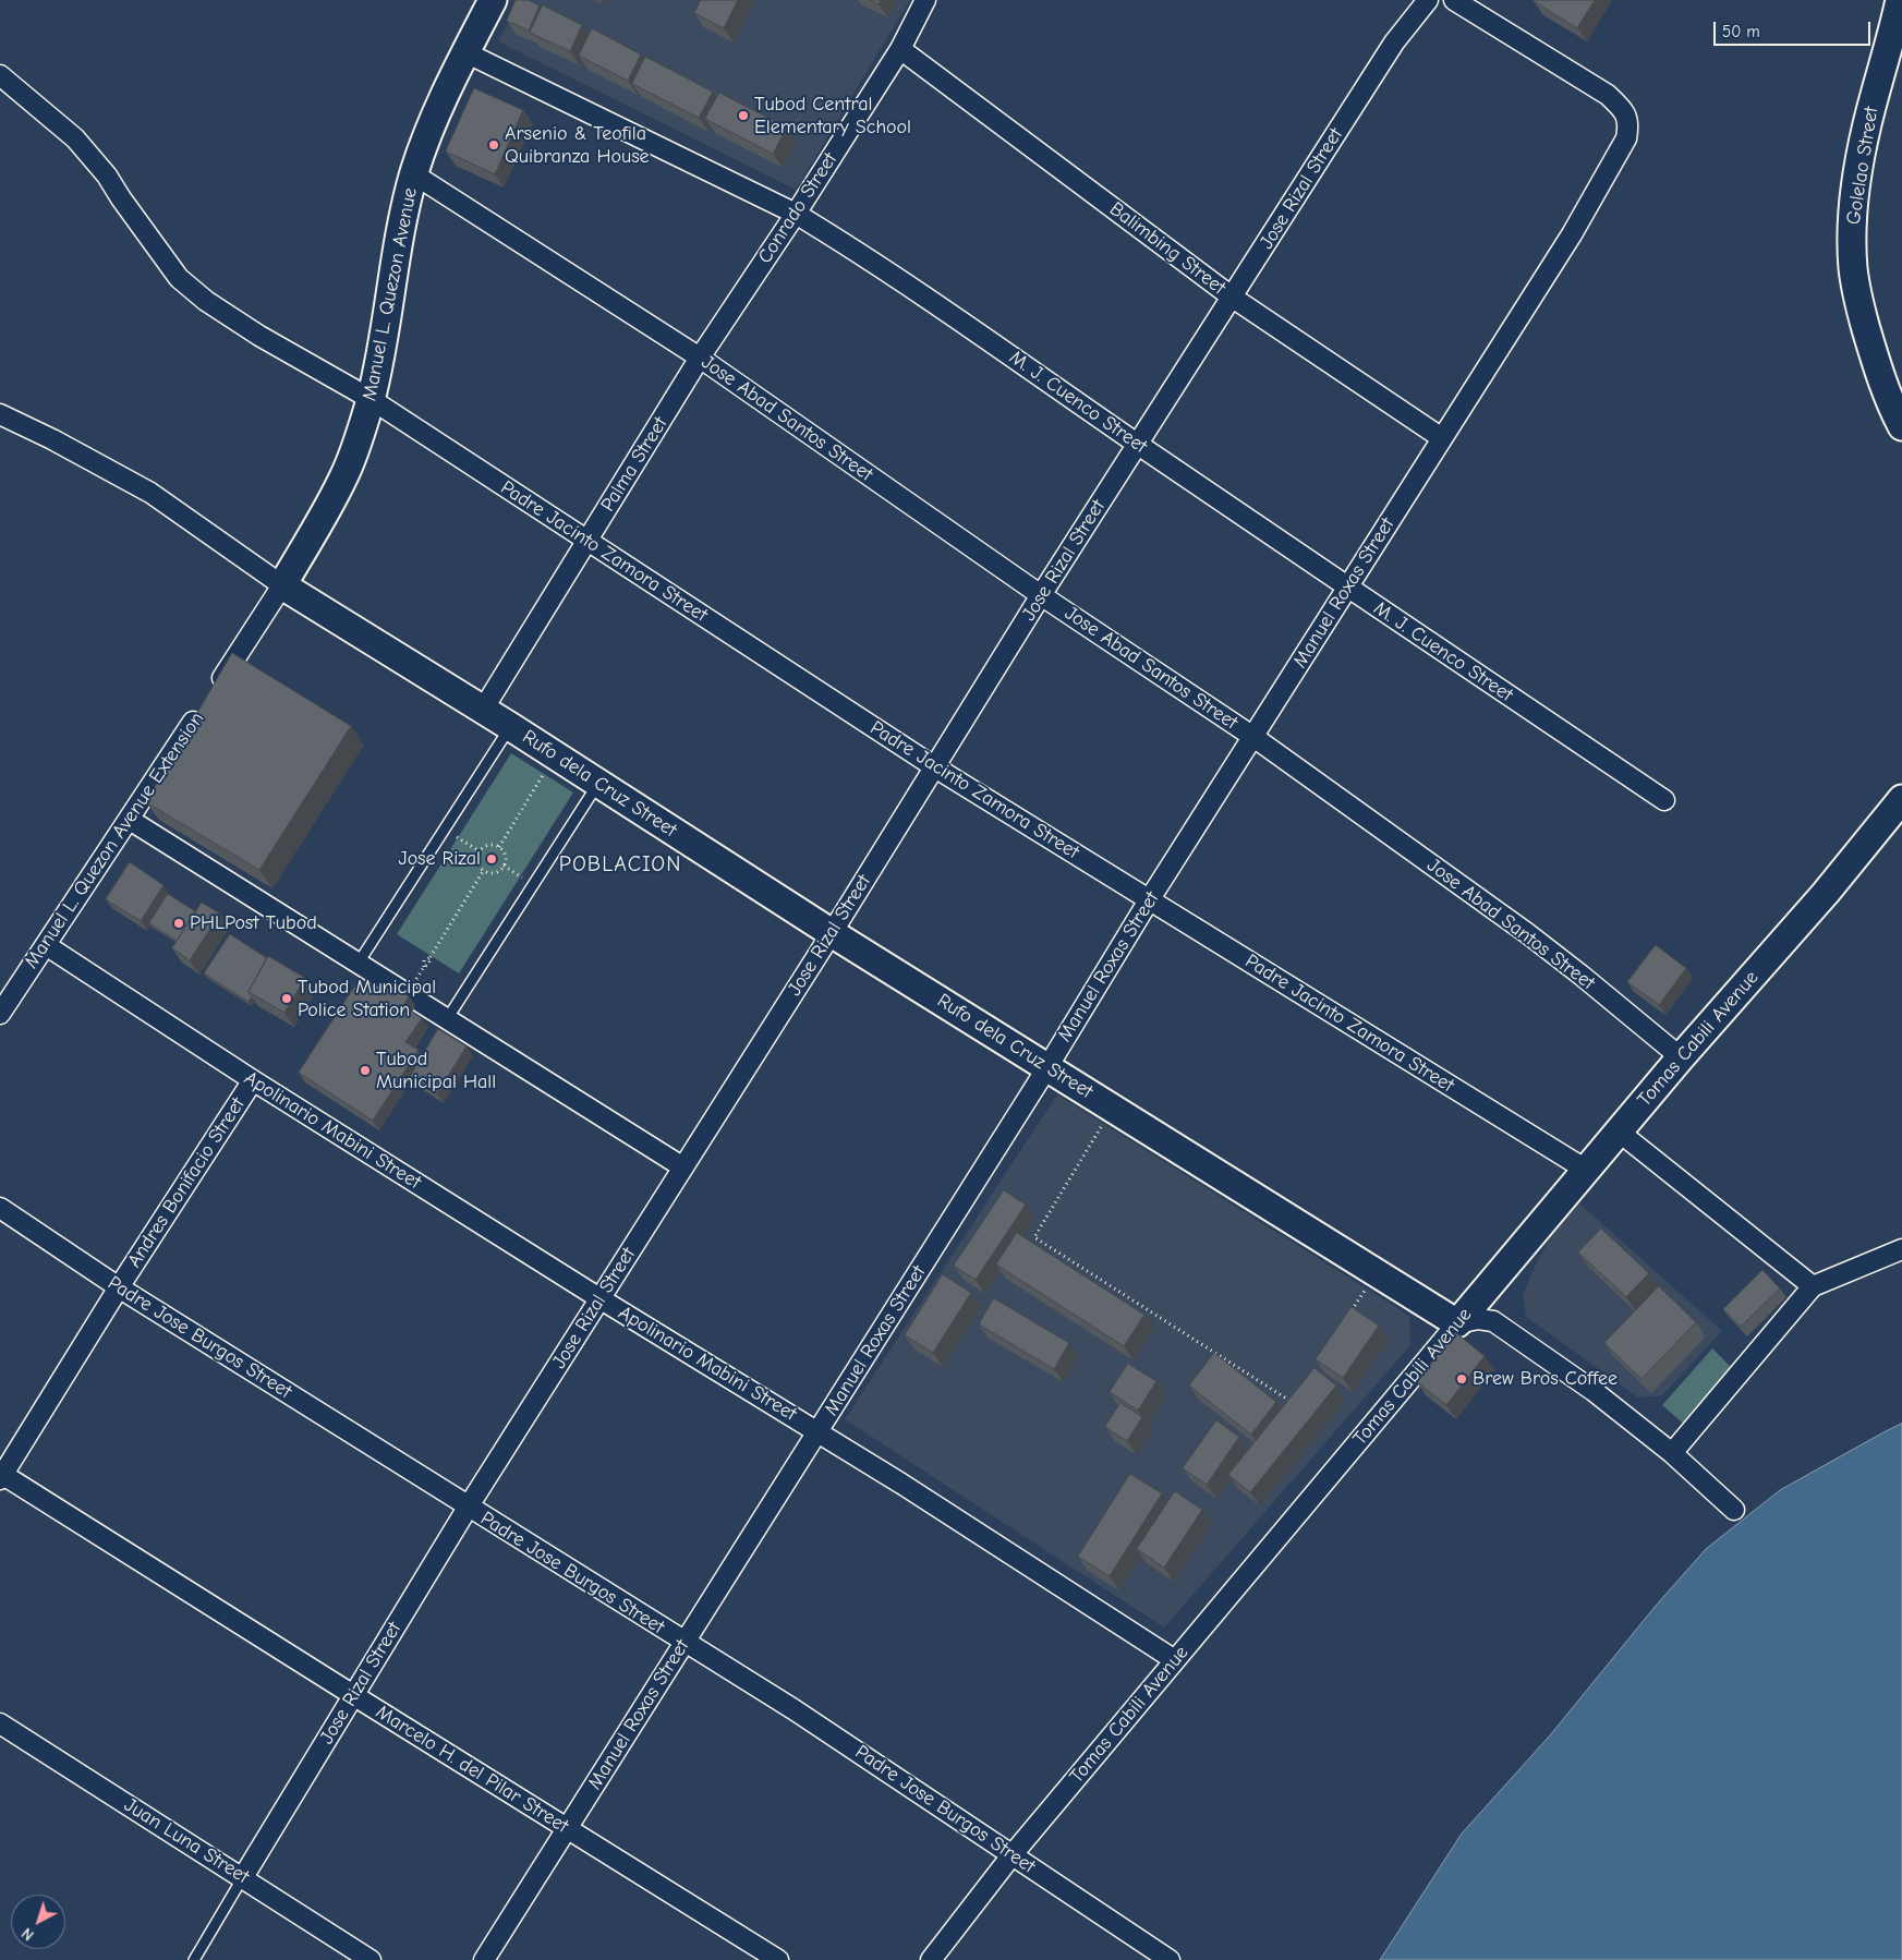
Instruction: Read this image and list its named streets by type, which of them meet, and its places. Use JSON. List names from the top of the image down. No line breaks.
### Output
{"streets":{"street":["Golelao Street","Jose Rizal Street","Conrado Street","Balimbing Street","Manuel L. Quezon Avenue","M. J. Cuenco Street","Jose Abad Santos Street","Palma Street","Padre Jacinto Zamora Street","Manuel Roxas Street","Rufo dela Cruz Street","Manuel L. Quezon Avenue Extension","Tomas Cabili Avenue","Apolinario Mabini Street","Andres Bonifacio Street","Padre Jose Burgos Street","Marcelo H. del Pilar Street","Juan Luna Street"]},"crossings":[["Jose Rizal Street","Balimbing Street"],["Jose Rizal Street","M. J. Cuenco Street"],["Jose Rizal Street","Jose Abad Santos Street"],["Jose Rizal Street","Padre Jacinto Zamora Street"],["Jose Rizal Street","Rufo dela Cruz Street"],["Jose Rizal Street","Apolinario Mabini Street"],["Jose Rizal Street","Padre Jose Burgos Street"],["Jose Rizal Street","Marcelo H. del Pilar Street"],["Jose Rizal Street","Juan Luna Street"],["Conrado Street","Balimbing Street"],["Conrado Street","M. J. Cuenco Street"],["Conrado Street","Jose Abad Santos Street"],["Conrado Street","Palma Street"],["Balimbing Street","Manuel Roxas Street"],["Manuel L. Quezon Avenue","M. J. Cuenco Street"],["Manuel L. Quezon Avenue","Jose Abad Santos Street"],["Manuel L. Quezon Avenue","Padre Jacinto Zamora Street"],["Manuel L. Quezon Avenue","Rufo dela Cruz Street"],["Manuel L. Quezon Avenue","Manuel L. Quezon Avenue Extension"],["M. J. Cuenco Street","Manuel Roxas Street"],["Jose Abad Santos Street","Palma Street"],["Jose Abad Santos Street","Manuel Roxas Street"],["Jose Abad Santos Street","Tomas Cabili Avenue"],["Palma Street","Padre Jacinto Zamora Street"],["Palma Street","Rufo dela Cruz Street"],["Padre Jacinto Zamora Street","Manuel Roxas Street"],["Padre Jacinto Zamora Street","Tomas Cabili Avenue"],["Manuel Roxas Street","Rufo dela Cruz Street"],["Manuel Roxas Street","Apolinario Mabini Street"],["Manuel Roxas Street","Padre Jose Burgos Street"],["Manuel Roxas Street","Marcelo H. del Pilar Street"],["Rufo dela Cruz Street","Manuel L. Quezon Avenue Extension"],["Rufo dela Cruz Street","Tomas Cabili Avenue"],["Manuel L. Quezon Avenue Extension","Apolinario Mabini Street"],["Tomas Cabili Avenue","Apolinario Mabini Street"],["Tomas Cabili Avenue","Padre Jose Burgos Street"],["Apolinario Mabini Street","Andres Bonifacio Street"],["Andres Bonifacio Street","Padre Jose Burgos Street"],["Andres Bonifacio Street","Marcelo H. del Pilar Street"]],"districts":["POBLACION"],"places":["Tubod Central Elementary School","Arsenio & Teofila Quibranza House","Jose Rizal","PHLPost Tubod","Tubod Municipal Police Station","Tubod Municipal Hall","Brew Bros Coffee"],"scale_bar":"50 m","north":"bottom left"}
